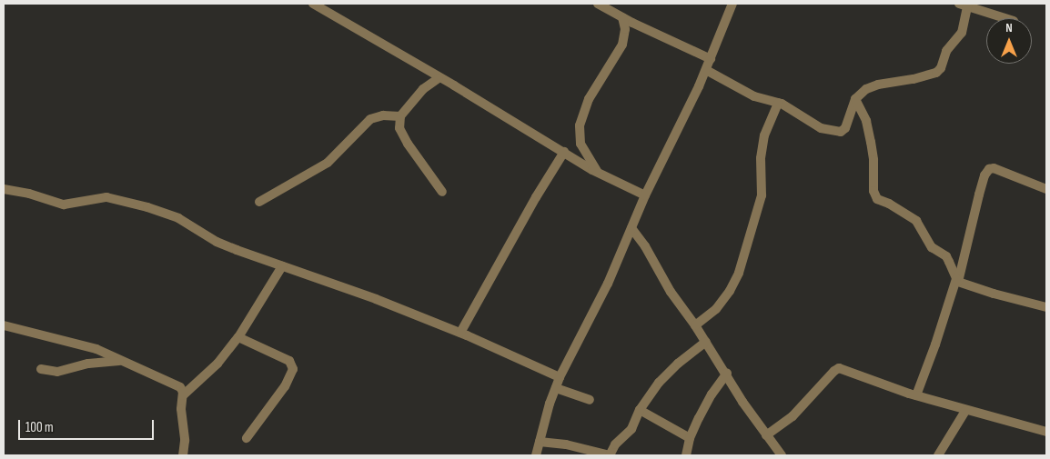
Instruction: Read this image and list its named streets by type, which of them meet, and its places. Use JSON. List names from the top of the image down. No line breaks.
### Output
{"scale_bar":"100 m","north":"top"}
